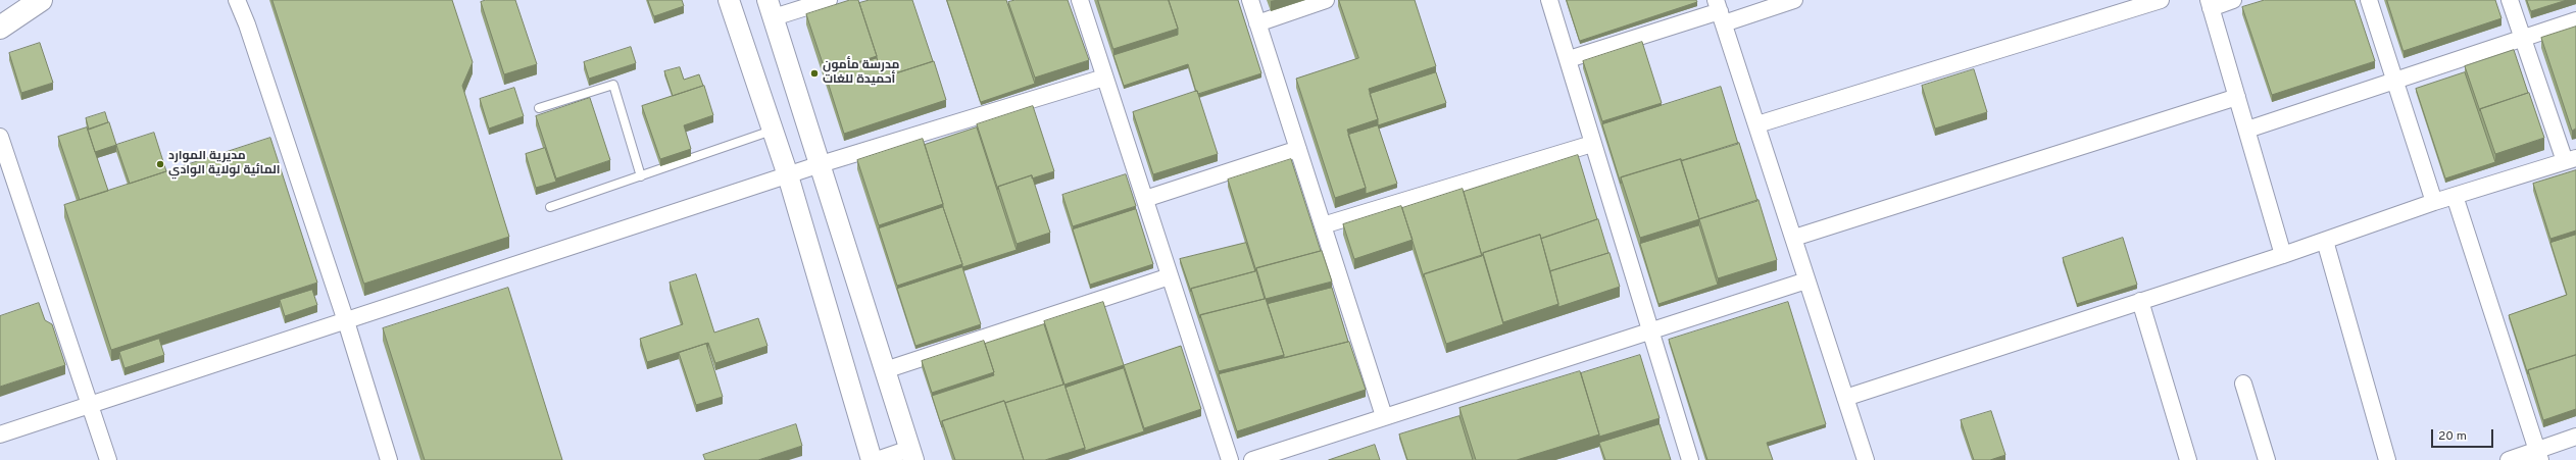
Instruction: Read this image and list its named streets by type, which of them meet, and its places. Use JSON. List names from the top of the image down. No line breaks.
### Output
{"places":["مدرسة مأمون أحميدة للغات","مديرية الموارد المائية لولاية الوادي"],"scale_bar":"20 m"}
